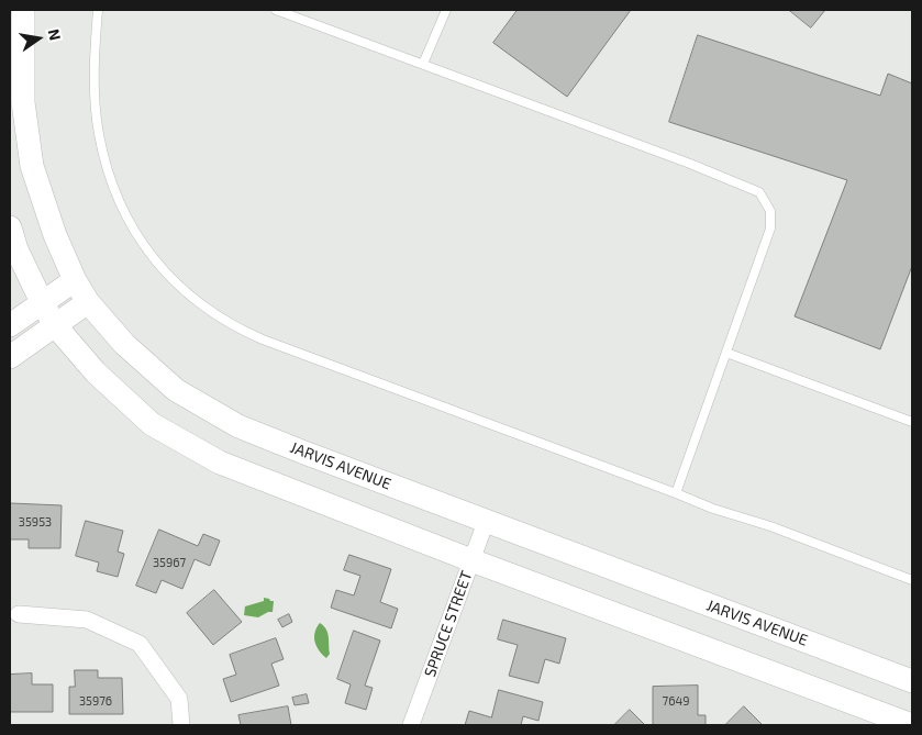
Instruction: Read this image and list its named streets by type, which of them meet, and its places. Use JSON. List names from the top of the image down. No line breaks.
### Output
{"streets":{"main road":["JARVIS AVENUE"],"street":["SPRUCE STREET"]},"crossings":[["JARVIS AVENUE","SPRUCE STREET"]],"house_numbers":["35953","35967","35976","7649"],"north":"right"}
